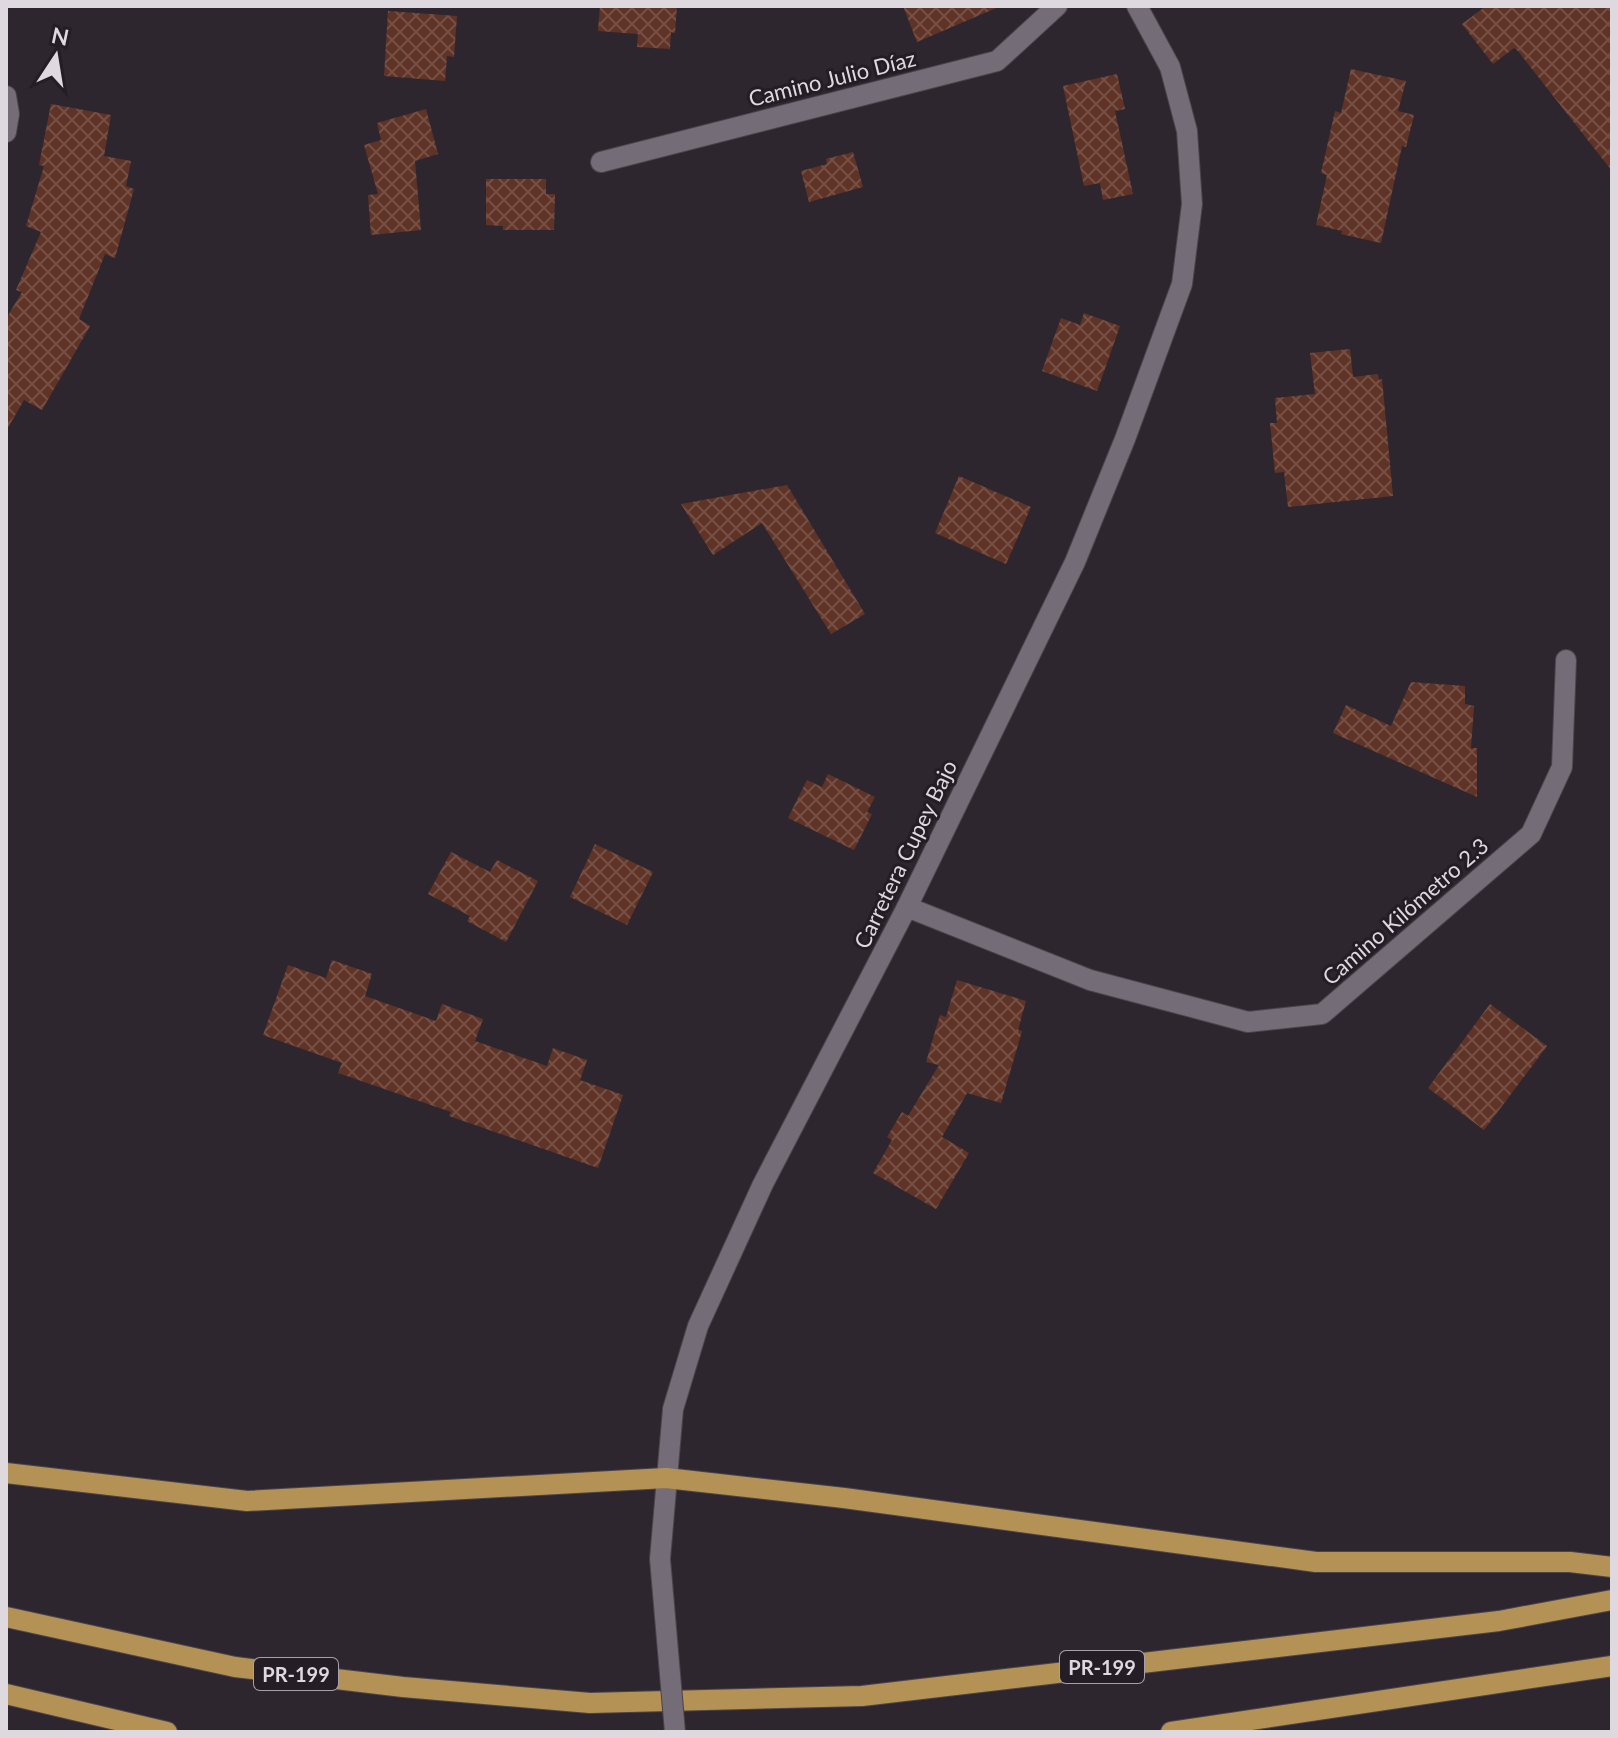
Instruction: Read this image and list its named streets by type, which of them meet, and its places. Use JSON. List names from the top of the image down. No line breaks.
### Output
{"streets":{"main road":["PR-199"],"street":["Camino Julio Díaz","Carretera Cupey Bajo","Camino Kilómetro 2.3"]},"crossings":[["Carretera Cupey Bajo","Camino Kilómetro 2.3"]],"north":"top"}
